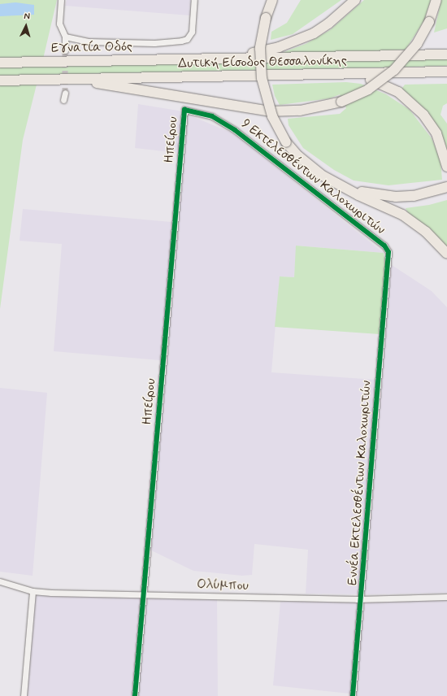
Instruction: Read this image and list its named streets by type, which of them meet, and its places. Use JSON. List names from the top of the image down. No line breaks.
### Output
{"streets":{"highway":["Εγνατία Οδός","Δυτική Είσοδος Θεσσαλονίκης"],"street":["Ηπείρου","9 Εκτελεσθέντων Καλοχωριτών","Εννέα Εκτελεσθέντων Καλοχωριτών","Ολύμπου"]},"crossings":[["Εγνατία Οδός","Δυτική Είσοδος Θεσσαλονίκης"],["Ηπείρου","9 Εκτελεσθέντων Καλοχωριτών"],["Ηπείρου","Ολύμπου"],["9 Εκτελεσθέντων Καλοχωριτών","Εννέα Εκτελεσθέντων Καλοχωριτών"],["Εννέα Εκτελεσθέντων Καλοχωριτών","Ολύμπου"]],"north":"top"}
